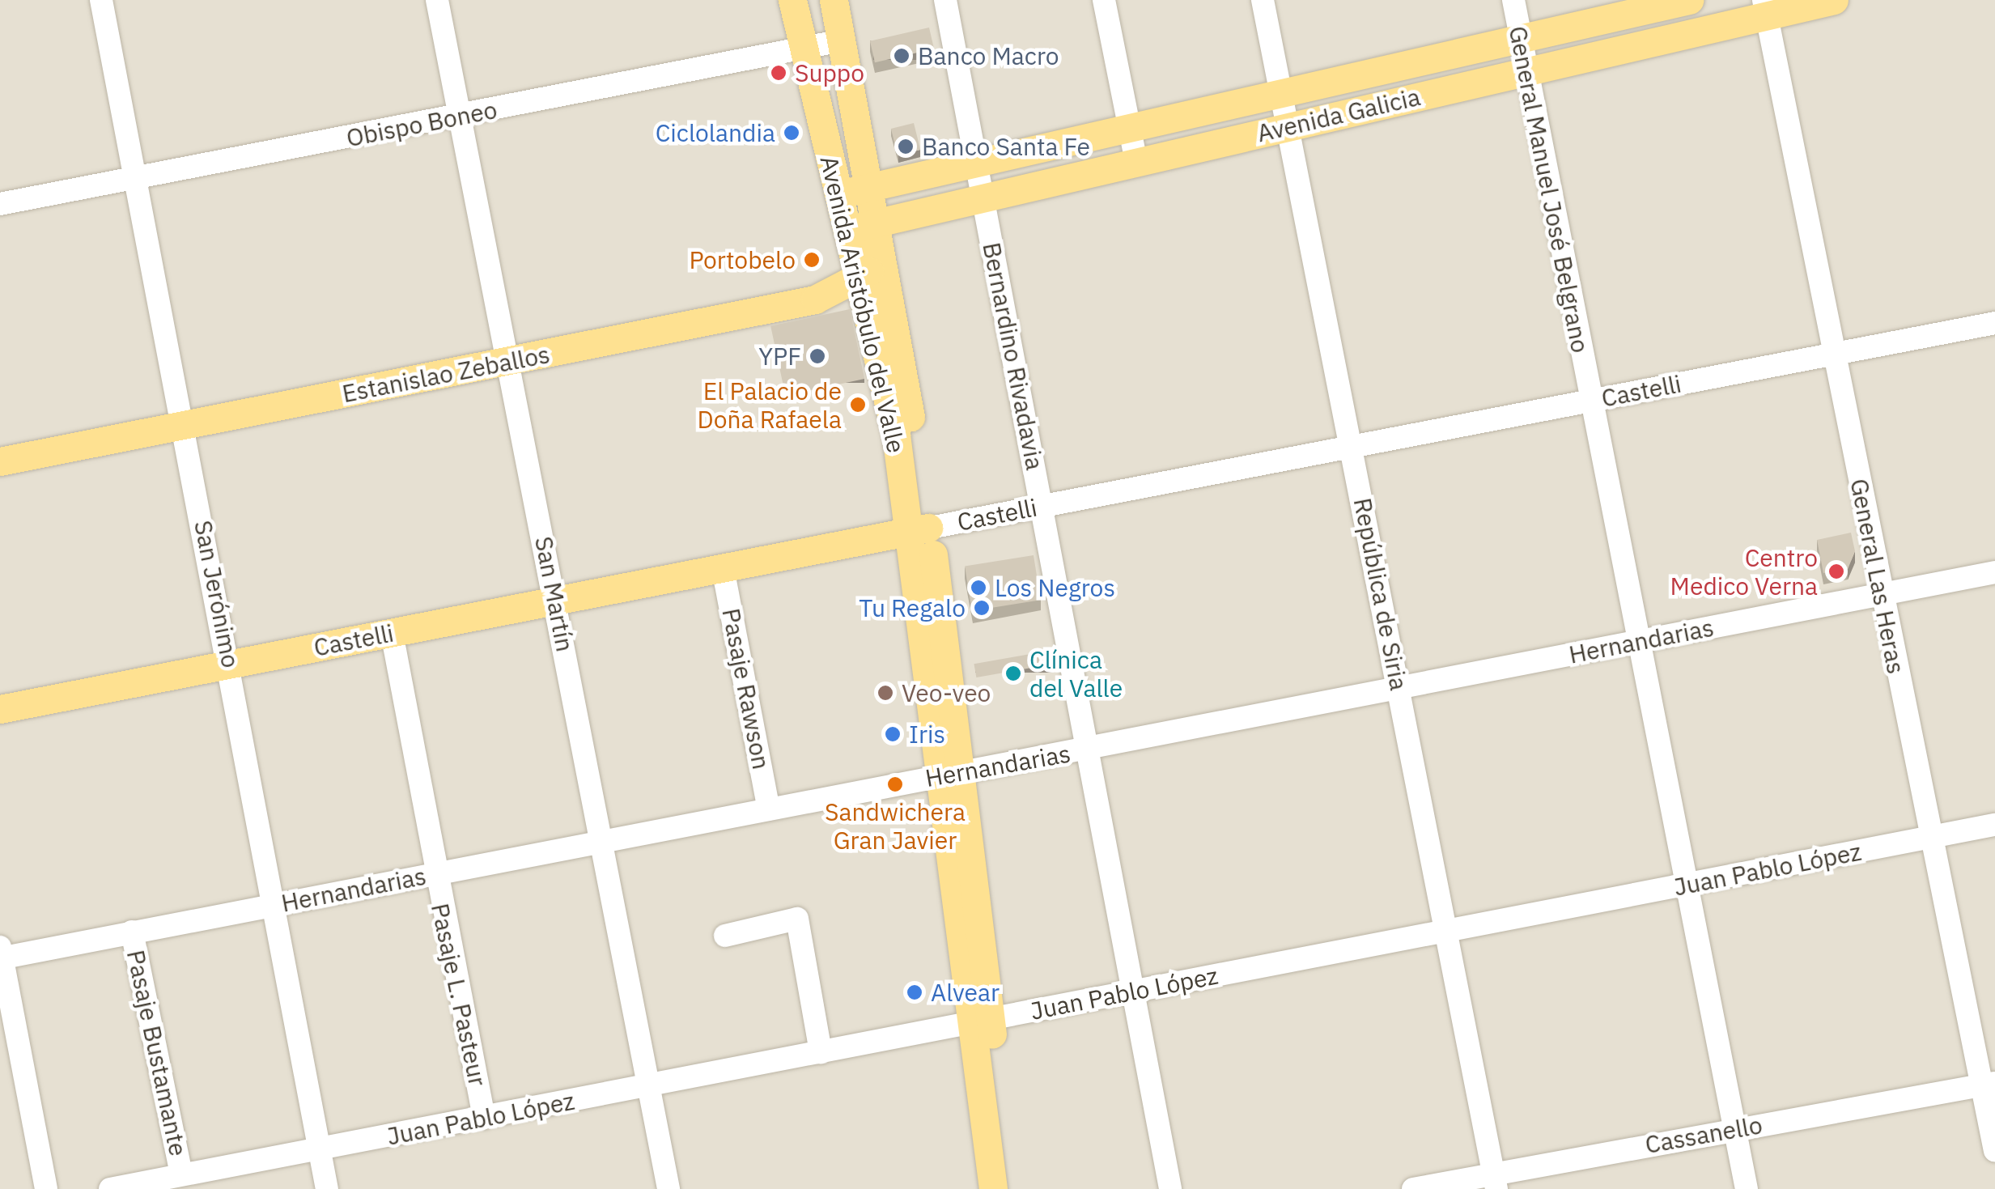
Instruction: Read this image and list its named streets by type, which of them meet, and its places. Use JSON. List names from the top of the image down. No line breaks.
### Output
{"streets":{"main road":["Avenida Galicia","Avenida Aristóbulo del Valle","Estanislao Zeballos","Castelli"],"street":["Obispo Boneo","General Manuel José Belgrano","Bernardino Rivadavia","General Las Heras","San Jerónimo","San Martín","República de Siria","Hernandarias","Pasaje Rawson","Juan Pablo López","Pasaje L. Pasteur","Pasaje Bustamante","Cassanello"]},"crossings":[["Avenida Galicia","General Manuel José Belgrano"],["Avenida Galicia","Avenida Aristóbulo del Valle"],["Avenida Galicia","Bernardino Rivadavia"],["Avenida Galicia","General Las Heras"],["Avenida Galicia","República de Siria"],["Obispo Boneo","Avenida Aristóbulo del Valle"],["Obispo Boneo","San Jerónimo"],["Obispo Boneo","San Martín"],["General Manuel José Belgrano","Castelli"],["General Manuel José Belgrano","Hernandarias"],["General Manuel José Belgrano","Juan Pablo López"],["General Manuel José Belgrano","Cassanello"],["Avenida Aristóbulo del Valle","Estanislao Zeballos"],["Avenida Aristóbulo del Valle","Castelli"],["Avenida Aristóbulo del Valle","Hernandarias"],["Avenida Aristóbulo del Valle","Juan Pablo López"],["Bernardino Rivadavia","Castelli"],["Bernardino Rivadavia","Hernandarias"],["Bernardino Rivadavia","Juan Pablo López"],["Estanislao Zeballos","San Jerónimo"],["Estanislao Zeballos","San Martín"],["Castelli","General Las Heras"],["Castelli","San Jerónimo"],["Castelli","San Martín"],["Castelli","República de Siria"],["Castelli","Pasaje Rawson"],["Castelli","Pasaje L. Pasteur"],["General Las Heras","Hernandarias"],["General Las Heras","Juan Pablo López"],["General Las Heras","Cassanello"],["San Jerónimo","Hernandarias"],["San Jerónimo","Juan Pablo López"],["San Martín","Hernandarias"],["San Martín","Juan Pablo López"],["República de Siria","Hernandarias"],["República de Siria","Juan Pablo López"],["República de Siria","Cassanello"],["Hernandarias","Pasaje Rawson"],["Hernandarias","Pasaje L. Pasteur"],["Hernandarias","Pasaje Bustamante"],["Juan Pablo López","Pasaje L. Pasteur"],["Juan Pablo López","Pasaje Bustamante"]],"places":["Banco Macro","Suppo","Ciclolandia","Banco Santa Fe","Portobelo","YPF","El Palacio de Doña Rafaela","Centro Medico Verna","Los Negros","Tu Regalo","Clínica del Valle","Veo-veo","Iris","Sandwichera Gran Javier","Alvear"]}
